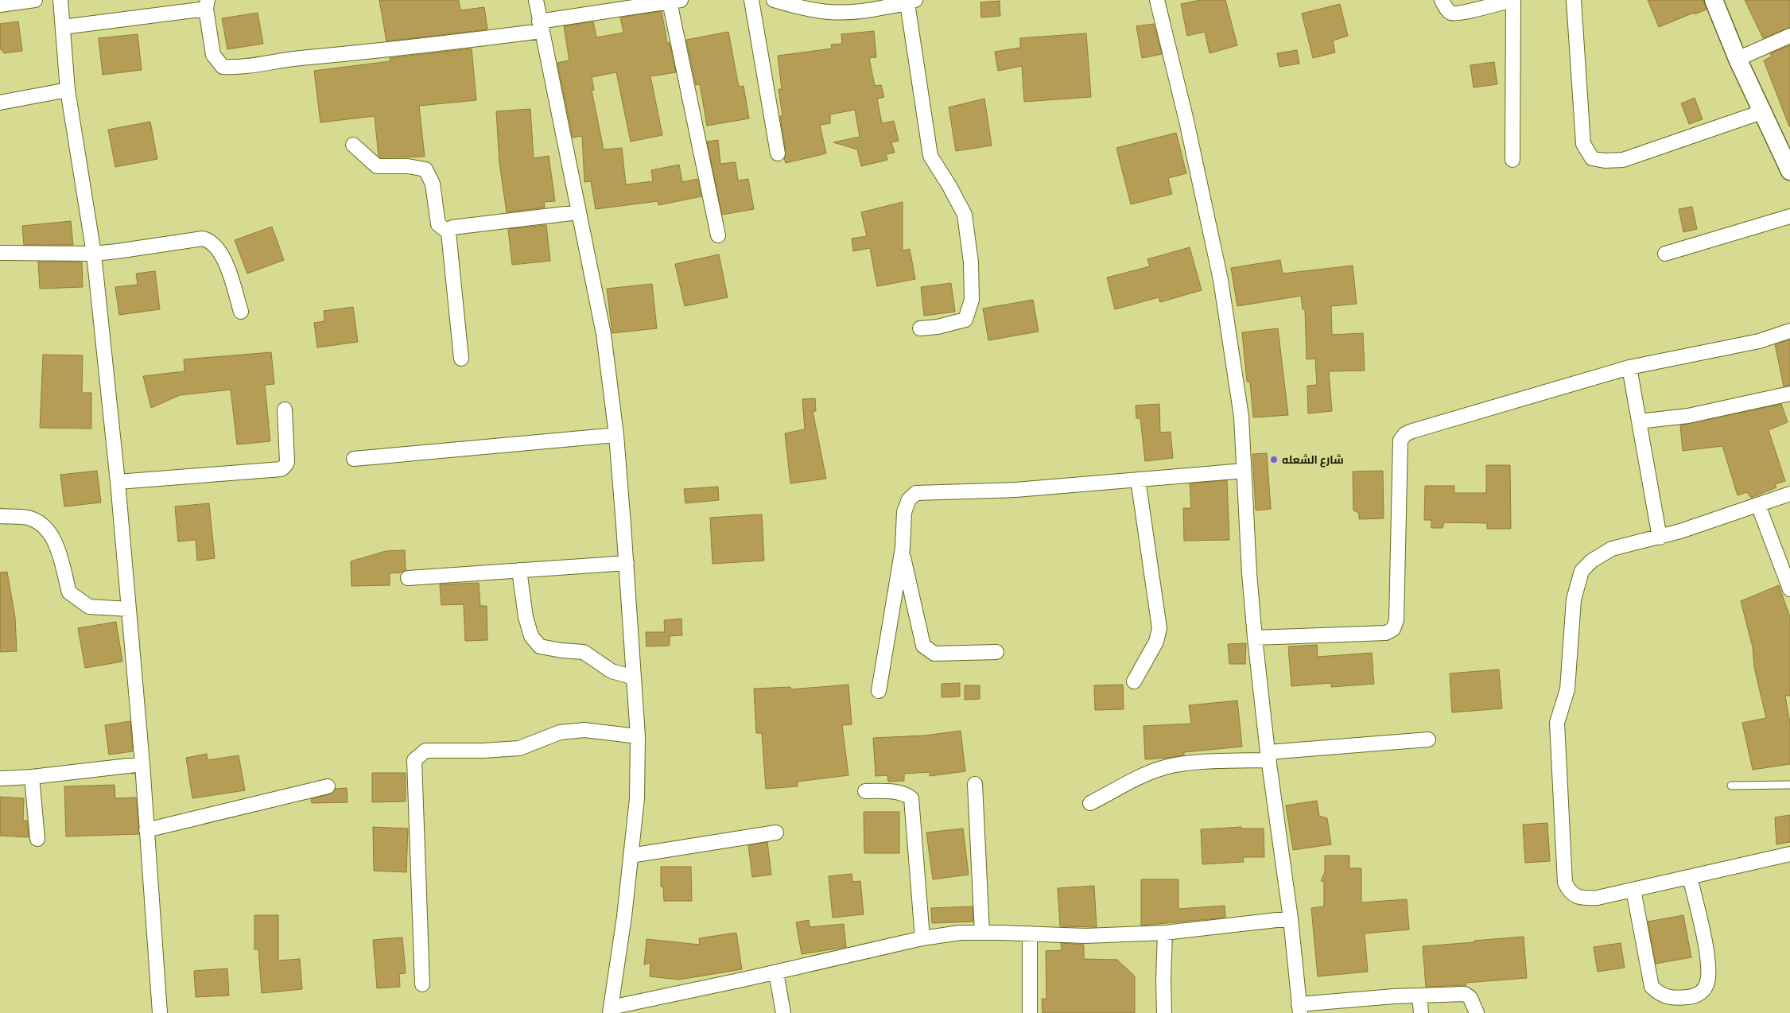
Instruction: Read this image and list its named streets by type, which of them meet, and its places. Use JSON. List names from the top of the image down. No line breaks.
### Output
{"places":["شارع الشعله"]}
